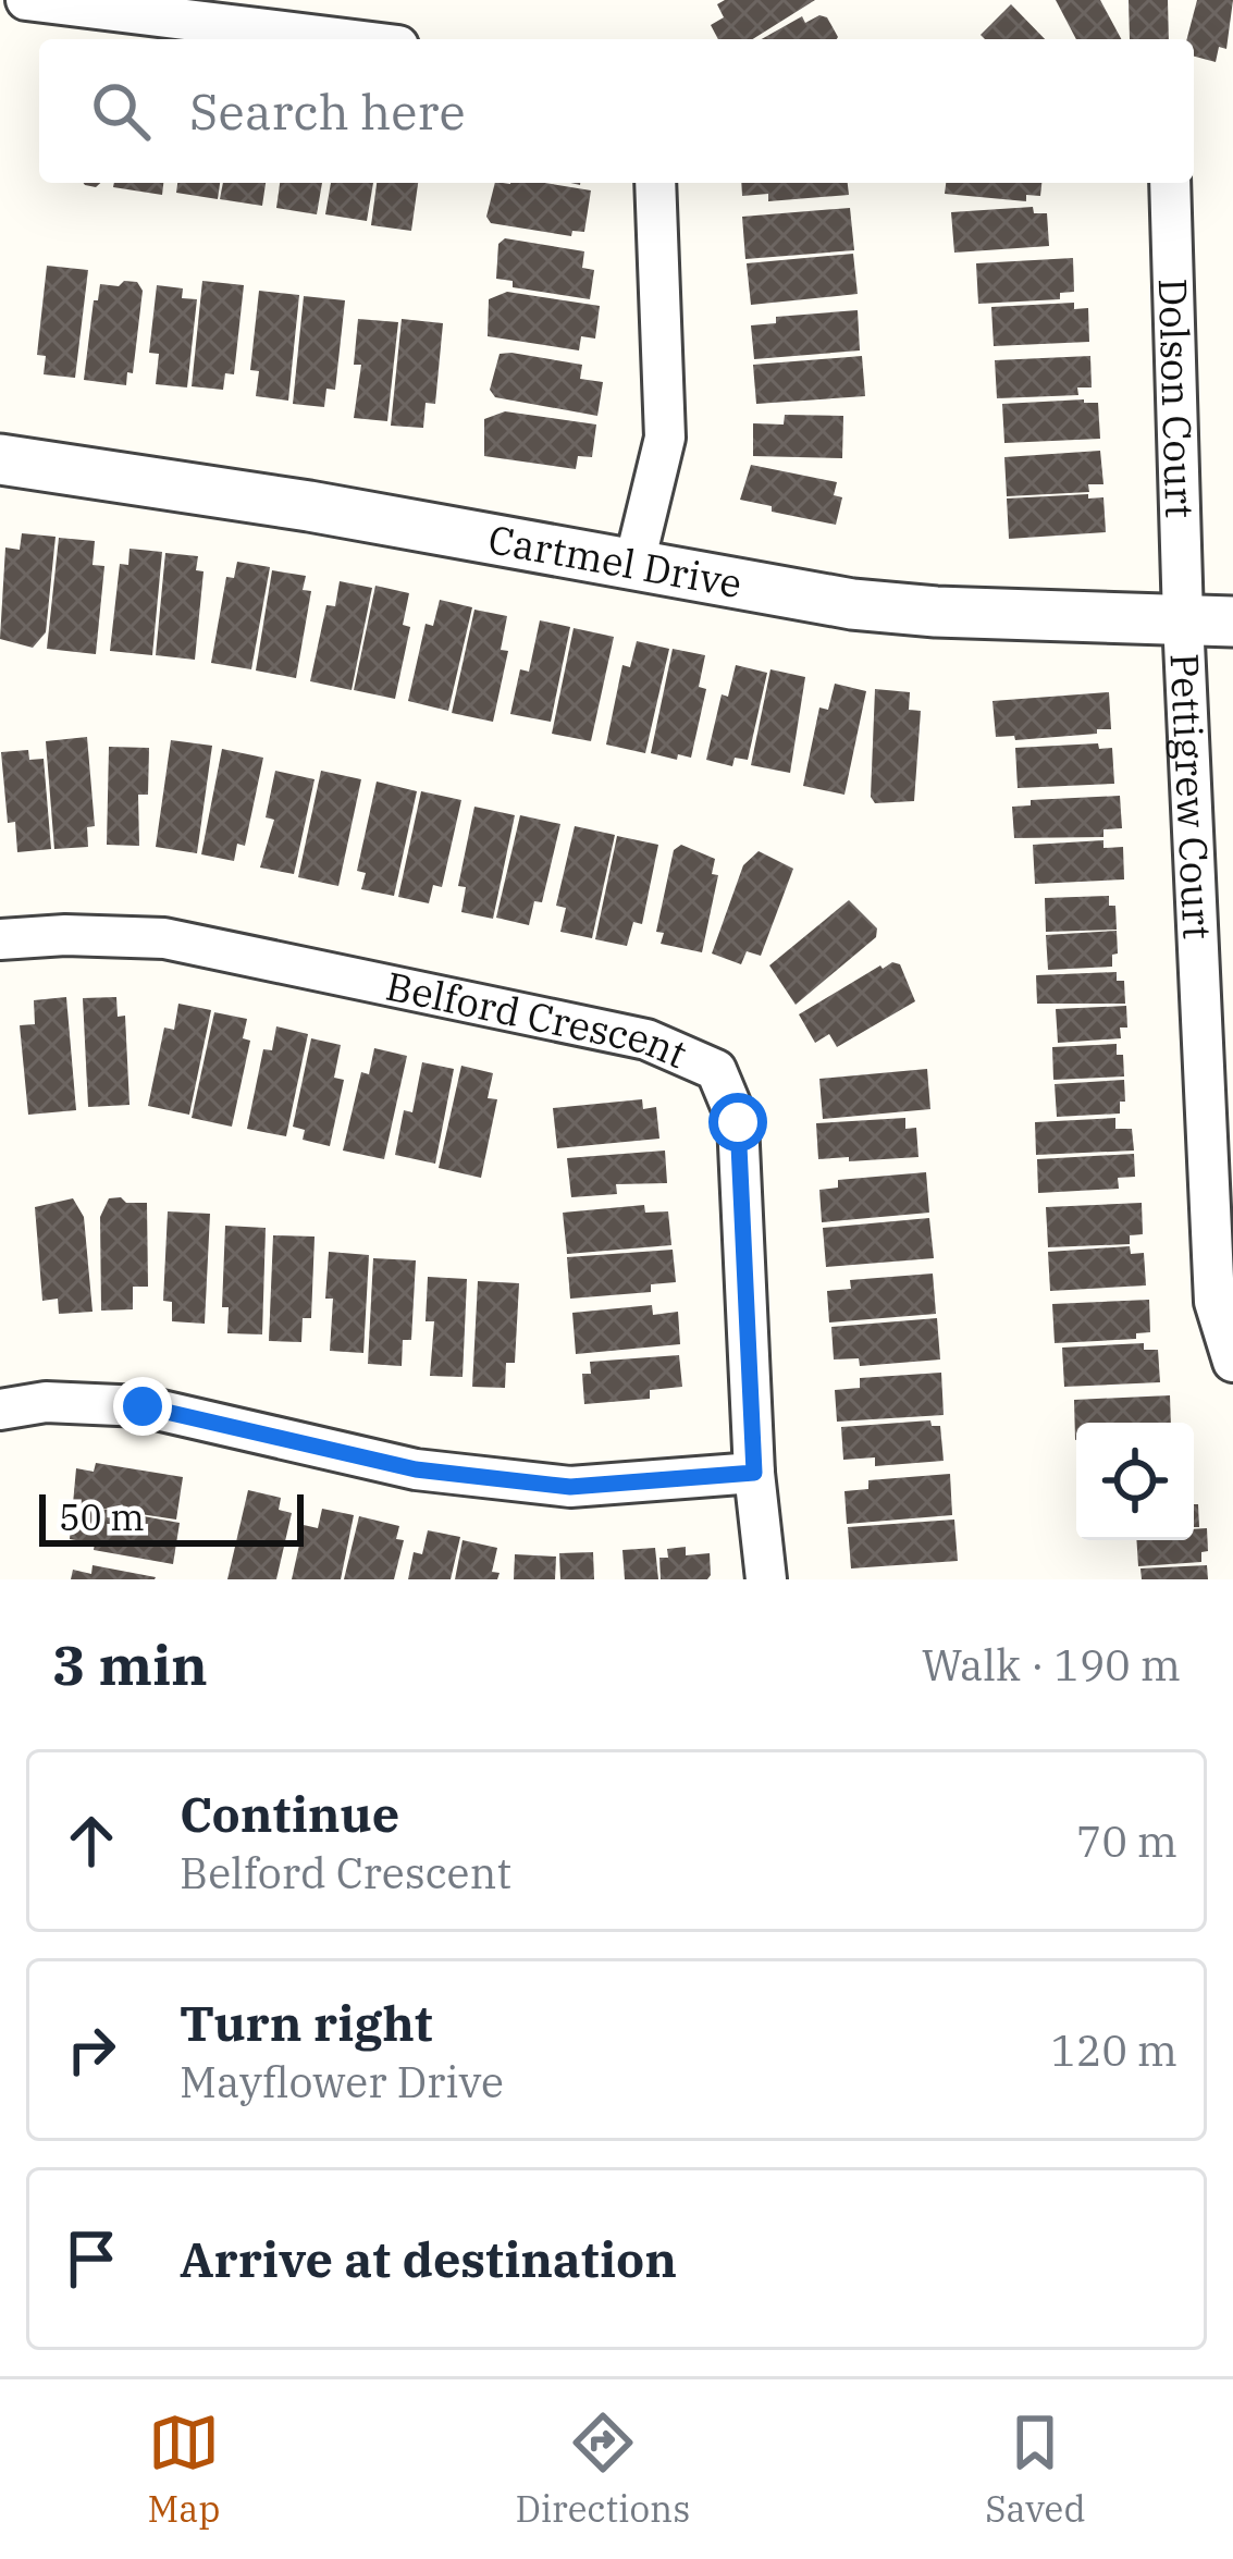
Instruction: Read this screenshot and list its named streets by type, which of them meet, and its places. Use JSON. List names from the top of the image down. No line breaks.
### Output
{"streets":{"street":["Dolson Court","Cartmel Drive","Pettigrew Court","Belford Crescent"]},"crossings":[["Dolson Court","Cartmel Drive"],["Dolson Court","Pettigrew Court"],["Cartmel Drive","Pettigrew Court"]],"scale_bar":"50 m","page":{"search":"Search here","scale":"50 m","heading":["3 min","Walk · 190 m"],"list":[["Continue","Belford Crescent","70 m"],["Turn right","Mayflower Drive","120 m"],"Arrive at destination"],"nav":["Map","Directions","Saved"]}}
